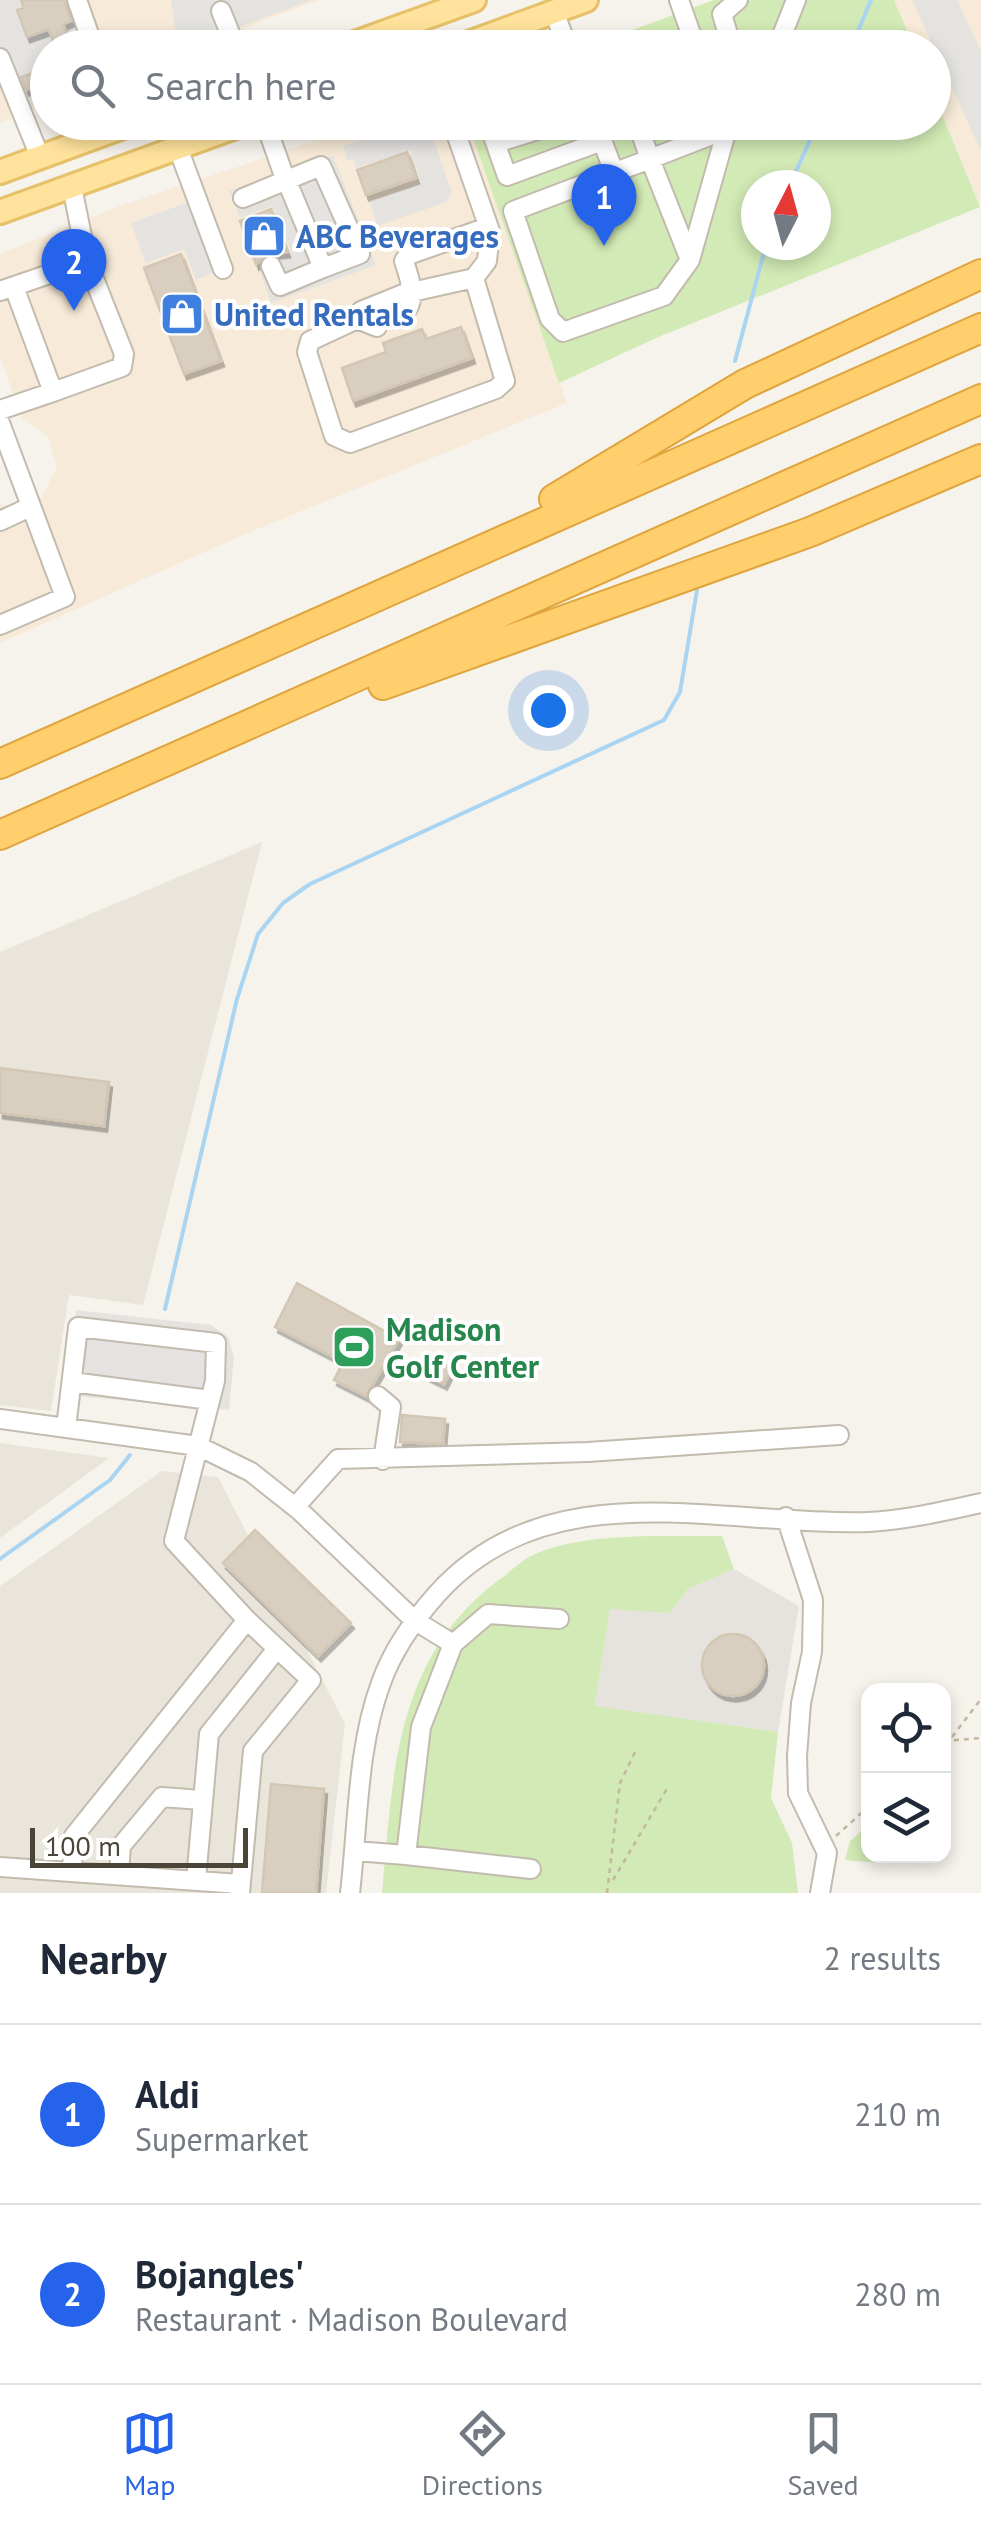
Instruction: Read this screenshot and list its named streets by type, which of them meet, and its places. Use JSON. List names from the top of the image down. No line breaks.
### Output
{"places":{"shop":["ABC Beverages","United Rentals"],"sports":["Madison Golf Center"]},"scale_bar":"100 m","north":"top","page":{"search":"Search here","pins":["1","2"],"scale":"100 m","heading":["Nearby","2 results"],"list":[{"mark":"1","name":"Aldi","note":"Supermarket","value":"210 m"},{"mark":"2","name":"Bojangles'","note":"Restaurant · Madison Boulevard","value":"280 m"}],"nav":["Map","Directions","Saved"]}}
